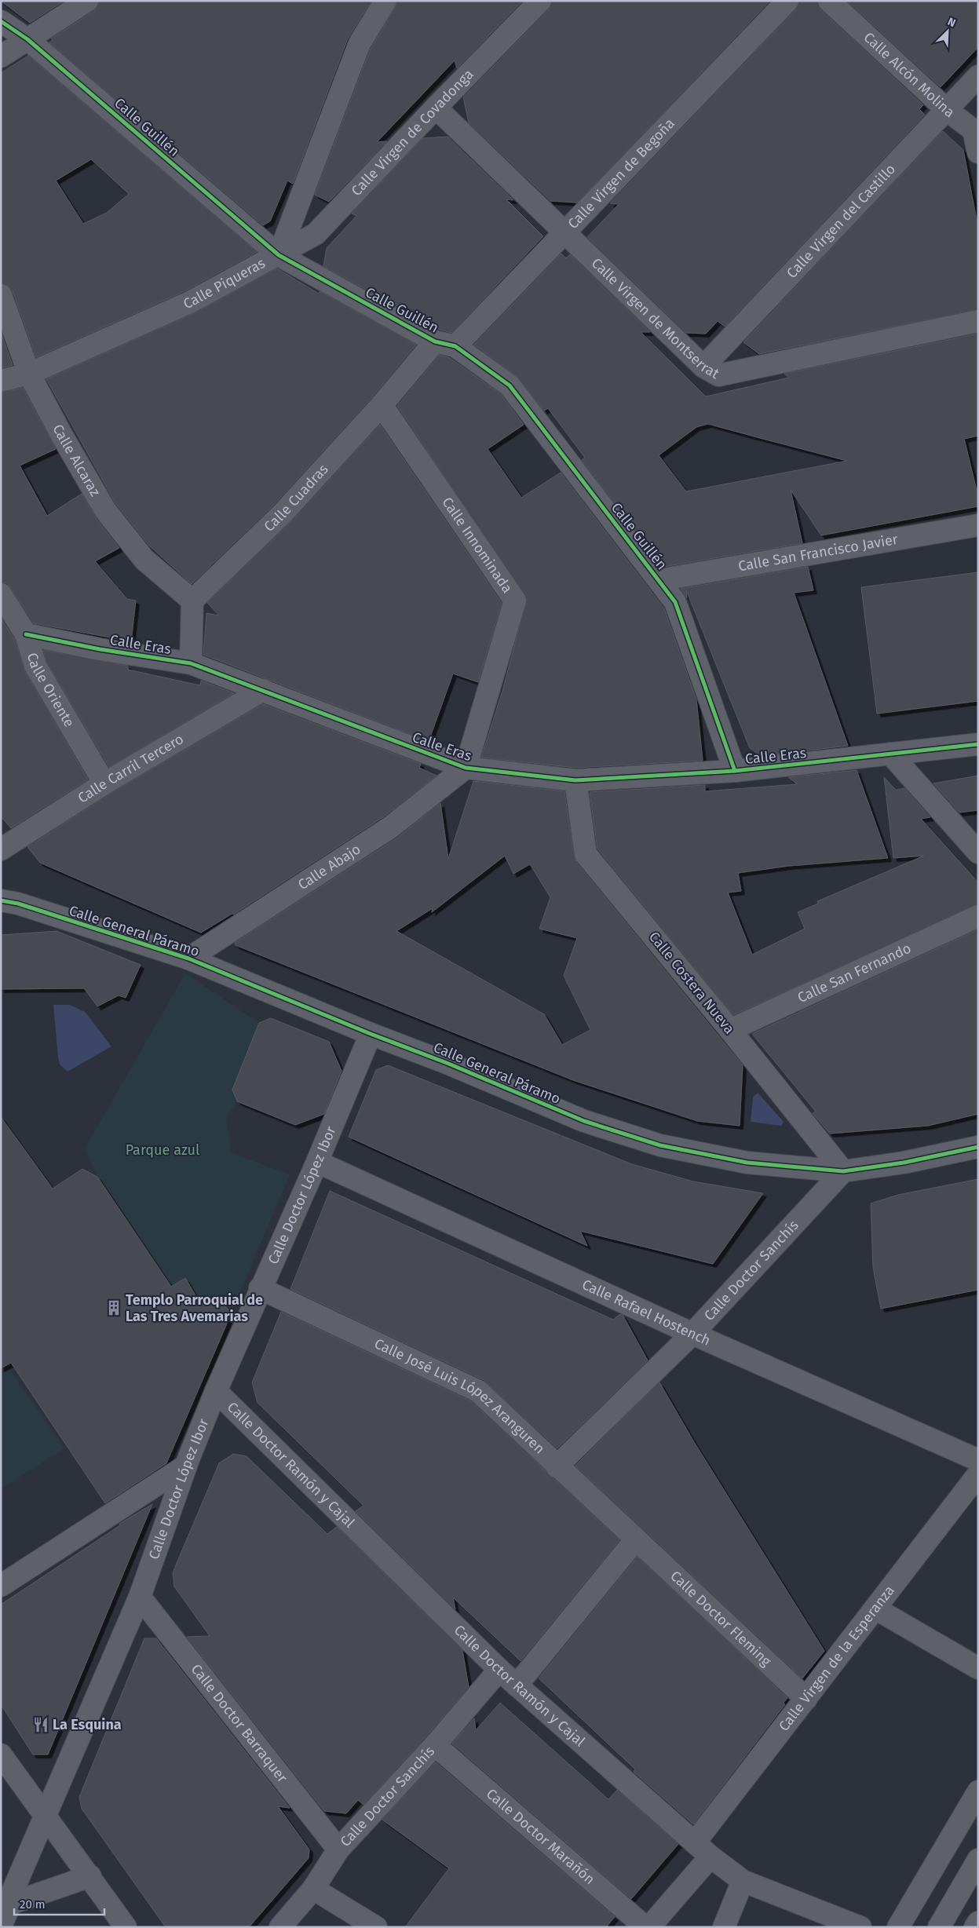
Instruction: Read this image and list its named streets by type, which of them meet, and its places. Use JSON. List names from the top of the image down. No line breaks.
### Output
{"streets":{"street":["Calle Alcón Molina","Calle Guillén","Calle Virgen de Covadonga","Calle Virgen de Begoña","Calle Virgen del Castillo","Calle Piqueras","Calle Virgen de Montserrat","Calle Alcaraz","Calle Cuadras","Calle Innominada","Calle San Francisco Javier","Calle Eras","Calle Oriente","Calle Carril Tercero","Calle Abajo","Calle General Páramo","Calle San Fernando","Calle Costera Nueva","Calle Doctor López Ibor","Calle Doctor Sanchís","Calle Rafael Hostench","Calle José Luis López Aranguren","Calle Doctor Ramón y Cajal","Calle Doctor Fleming","Calle Virgen de la Esperanza","Calle Doctor Barraquer","Calle Doctor Marañón"]},"crossings":[["Calle Alcón Molina","Calle Virgen del Castillo"],["Calle Guillén","Calle Virgen de Covadonga"],["Calle Guillén","Calle Virgen de Begoña"],["Calle Guillén","Calle Piqueras"],["Calle Guillén","Calle Cuadras"],["Calle Guillén","Calle San Francisco Javier"],["Calle Guillén","Calle Eras"],["Calle Virgen de Covadonga","Calle Piqueras"],["Calle Virgen de Covadonga","Calle Virgen de Montserrat"],["Calle Virgen de Begoña","Calle Virgen de Montserrat"],["Calle Virgen de Begoña","Calle Cuadras"],["Calle Virgen del Castillo","Calle Virgen de Montserrat"],["Calle Piqueras","Calle Alcaraz"],["Calle Alcaraz","Calle Cuadras"],["Calle Cuadras","Calle Innominada"],["Calle Innominada","Calle Eras"],["Calle Innominada","Calle Abajo"],["Calle Eras","Calle Oriente"],["Calle Eras","Calle Carril Tercero"],["Calle Eras","Calle Abajo"],["Calle Eras","Calle Costera Nueva"],["Calle Oriente","Calle Carril Tercero"],["Calle Abajo","Calle General Páramo"],["Calle General Páramo","Calle Costera Nueva"],["Calle General Páramo","Calle Doctor López Ibor"],["Calle General Páramo","Calle Doctor Sanchís"],["Calle San Fernando","Calle Costera Nueva"],["Calle Costera Nueva","Calle Doctor Sanchís"],["Calle Doctor López Ibor","Calle Rafael Hostench"],["Calle Doctor López Ibor","Calle José Luis López Aranguren"],["Calle Doctor López Ibor","Calle Doctor Ramón y Cajal"],["Calle Doctor López Ibor","Calle Doctor Barraquer"],["Calle Doctor Sanchís","Calle Rafael Hostench"],["Calle Doctor Sanchís","Calle José Luis López Aranguren"],["Calle Doctor Sanchís","Calle Doctor Ramón y Cajal"],["Calle Doctor Sanchís","Calle Doctor Barraquer"],["Calle Doctor Sanchís","Calle Doctor Marañón"],["Calle José Luis López Aranguren","Calle Doctor Fleming"],["Calle Doctor Ramón y Cajal","Calle Virgen de la Esperanza"],["Calle Doctor Fleming","Calle Virgen de la Esperanza"]],"parks":["Parque azul"],"places":{"building":["Templo Parroquial de Las Tres Avemarias"],"restaurant":["La Esquina"]},"scale_bar":"20 m","north":"top right"}
